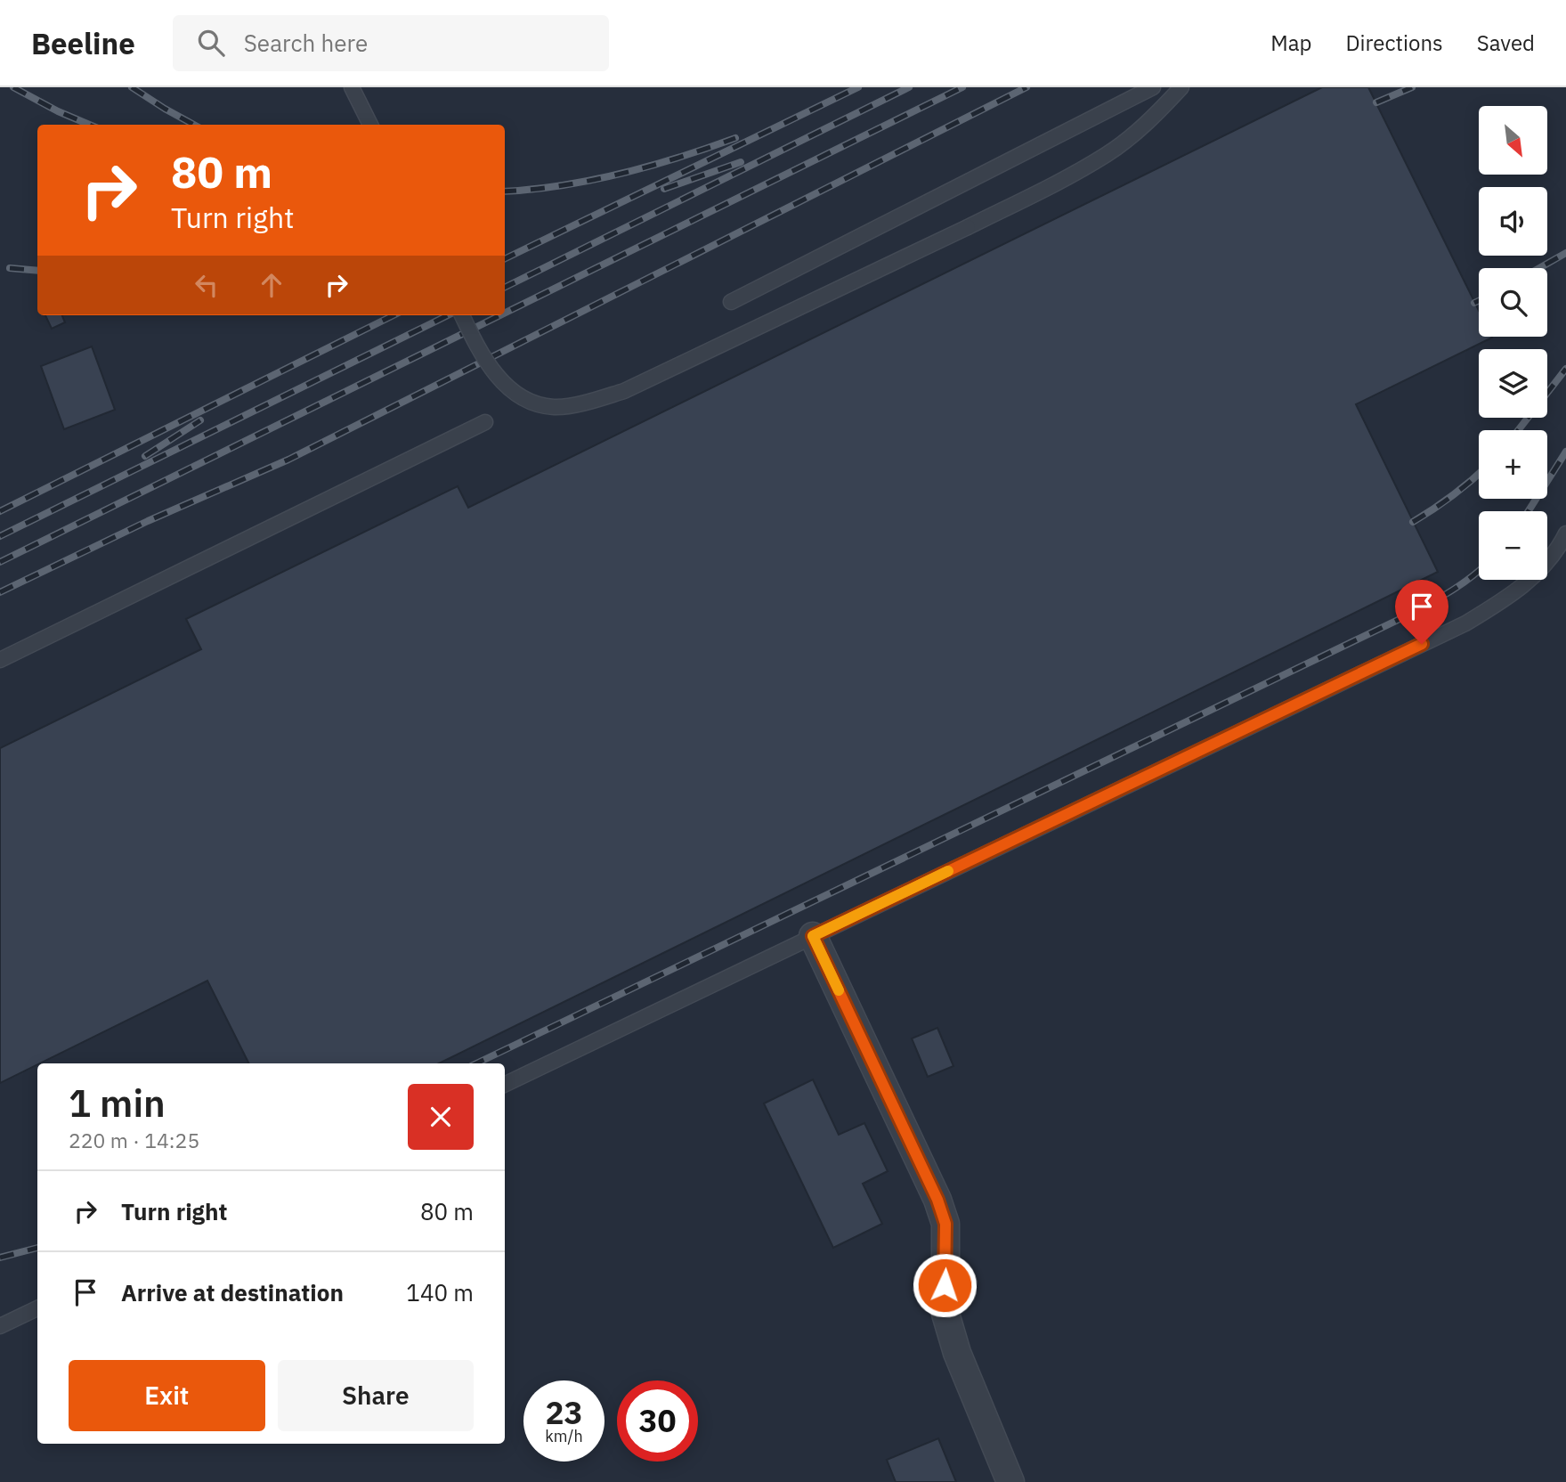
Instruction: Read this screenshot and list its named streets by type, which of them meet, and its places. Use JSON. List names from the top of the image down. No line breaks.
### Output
{"north":"bottom right","page":{"header":"Beeline","search":"Search here","nav":["Map","Directions","Saved"],"map_buttons":["+","−"],"turn":["80 m","Turn right"],"heading":["1 min","220 m · 14:25"],"list":[{"name":"Turn right","value":"80 m"},{"name":"Arrive at destination","value":"140 m"}],"buttons":["Exit","Share"],"speed":"23 km/h","limit":"30"}}
